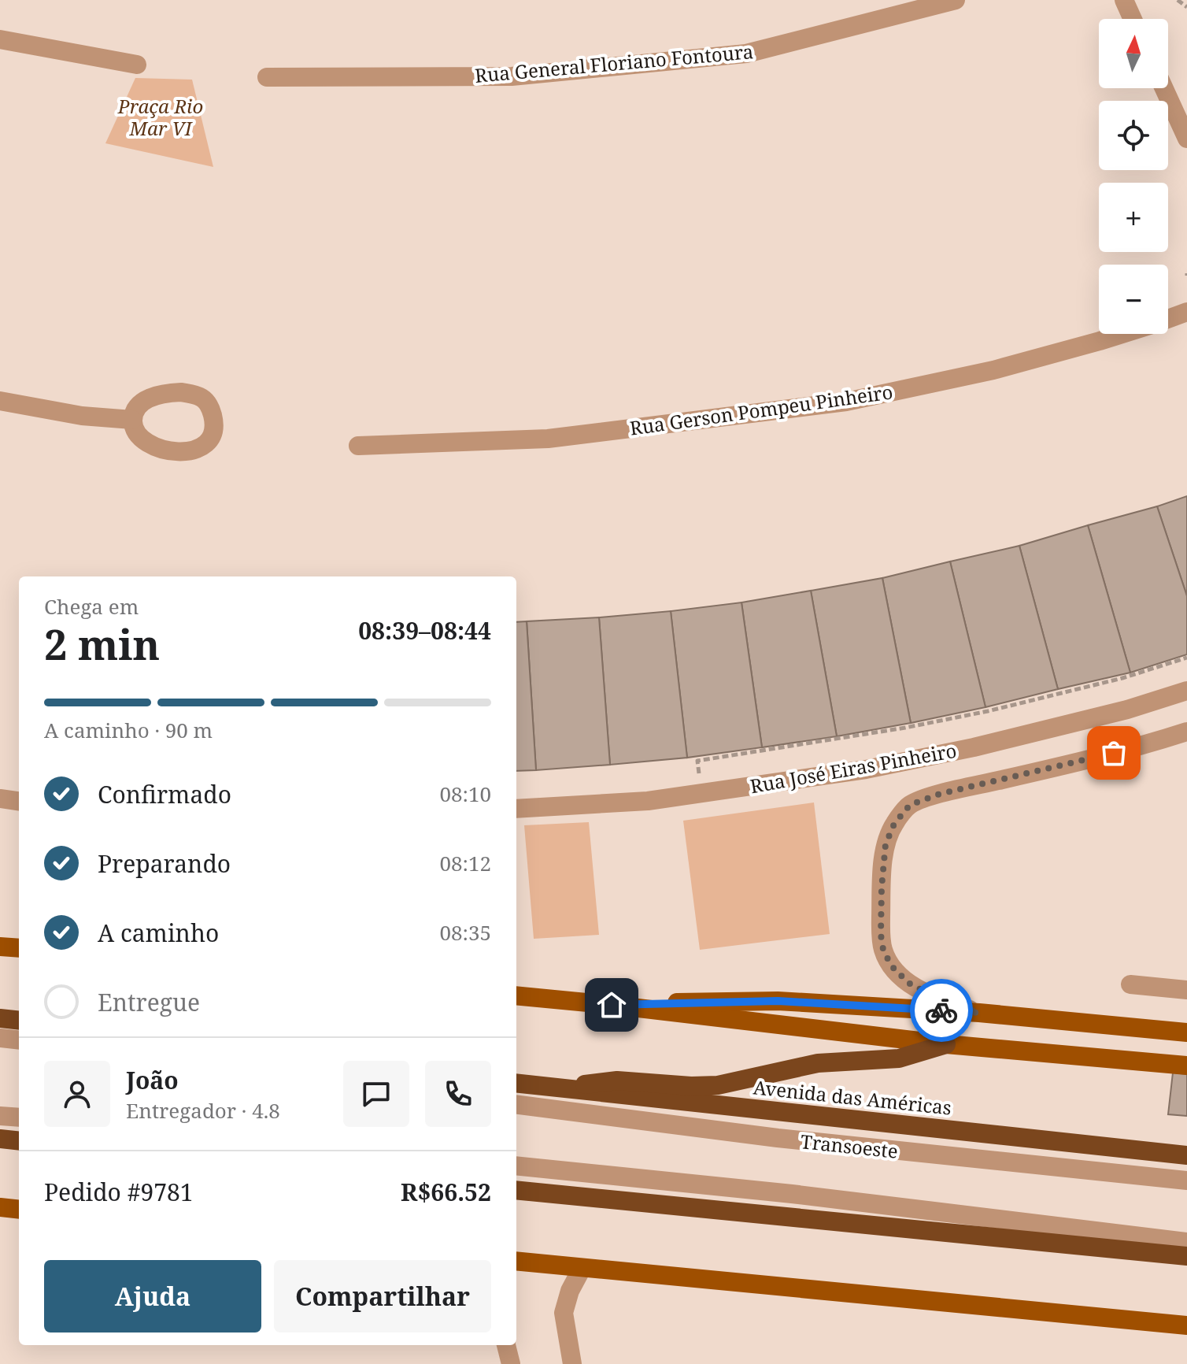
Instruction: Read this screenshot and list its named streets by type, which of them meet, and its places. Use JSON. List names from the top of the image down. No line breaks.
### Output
{"streets":{"highway":["Avenida das Américas"],"street":["Rua General Floriano Fontoura","Rua Gerson Pompeu Pinheiro","Rua José Eiras Pinheiro","Transoeste"]},"parks":["Praça Rio Mar VI"],"north":"top","page":{"map_buttons":["+","−"],"heading":["2 min","Chega em","08:39–08:44"],"panel":["João","Entregador · 4.8","Pedido #9781","R$66.52"],"bar":"A caminho · 90 m","list":[["Confirmado","08:10"],["Preparando","08:12"],["A caminho","08:35"],"Entregue"],"buttons":["Ajuda","Compartilhar"]}}
